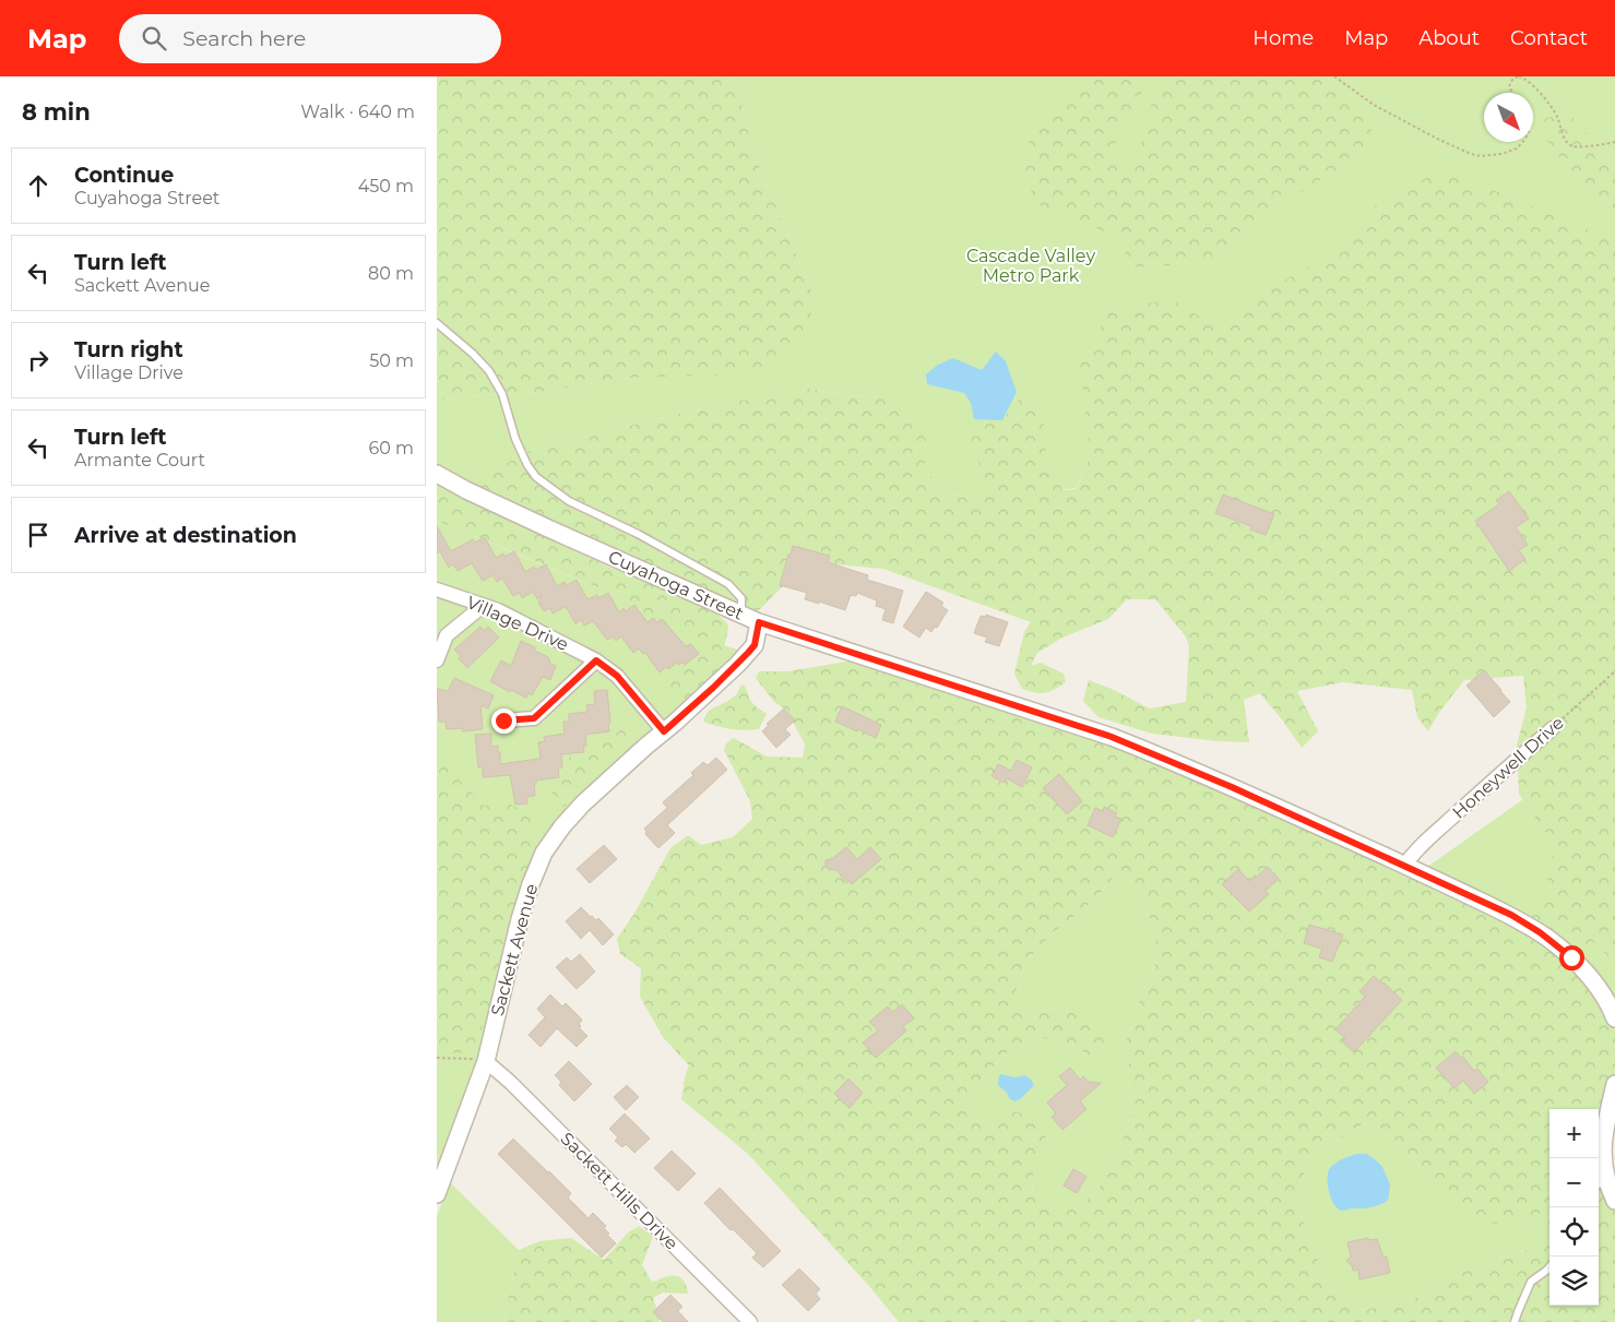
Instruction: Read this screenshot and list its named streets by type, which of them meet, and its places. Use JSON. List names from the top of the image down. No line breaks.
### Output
{"streets":{"street":["Cuyahoga Street","Village Drive","Honeywell Drive","Sackett Avenue","Sackett Hills Drive"]},"crossings":[["Cuyahoga Street","Honeywell Drive"],["Cuyahoga Street","Sackett Avenue"],["Village Drive","Sackett Avenue"],["Sackett Avenue","Sackett Hills Drive"]],"parks":["Cascade Valley Metro Park"],"north":"bottom right","page":{"header":"Map","search":"Search here","nav":["Home","Map","About","Contact"],"heading":["8 min","Walk · 640 m"],"list":[["Continue","Cuyahoga Street","450 m"],["Turn left","Sackett Avenue","80 m"],["Turn right","Village Drive","50 m"],["Turn left","Armante Court","60 m"],"Arrive at destination"],"map_buttons":["+","−"]}}
